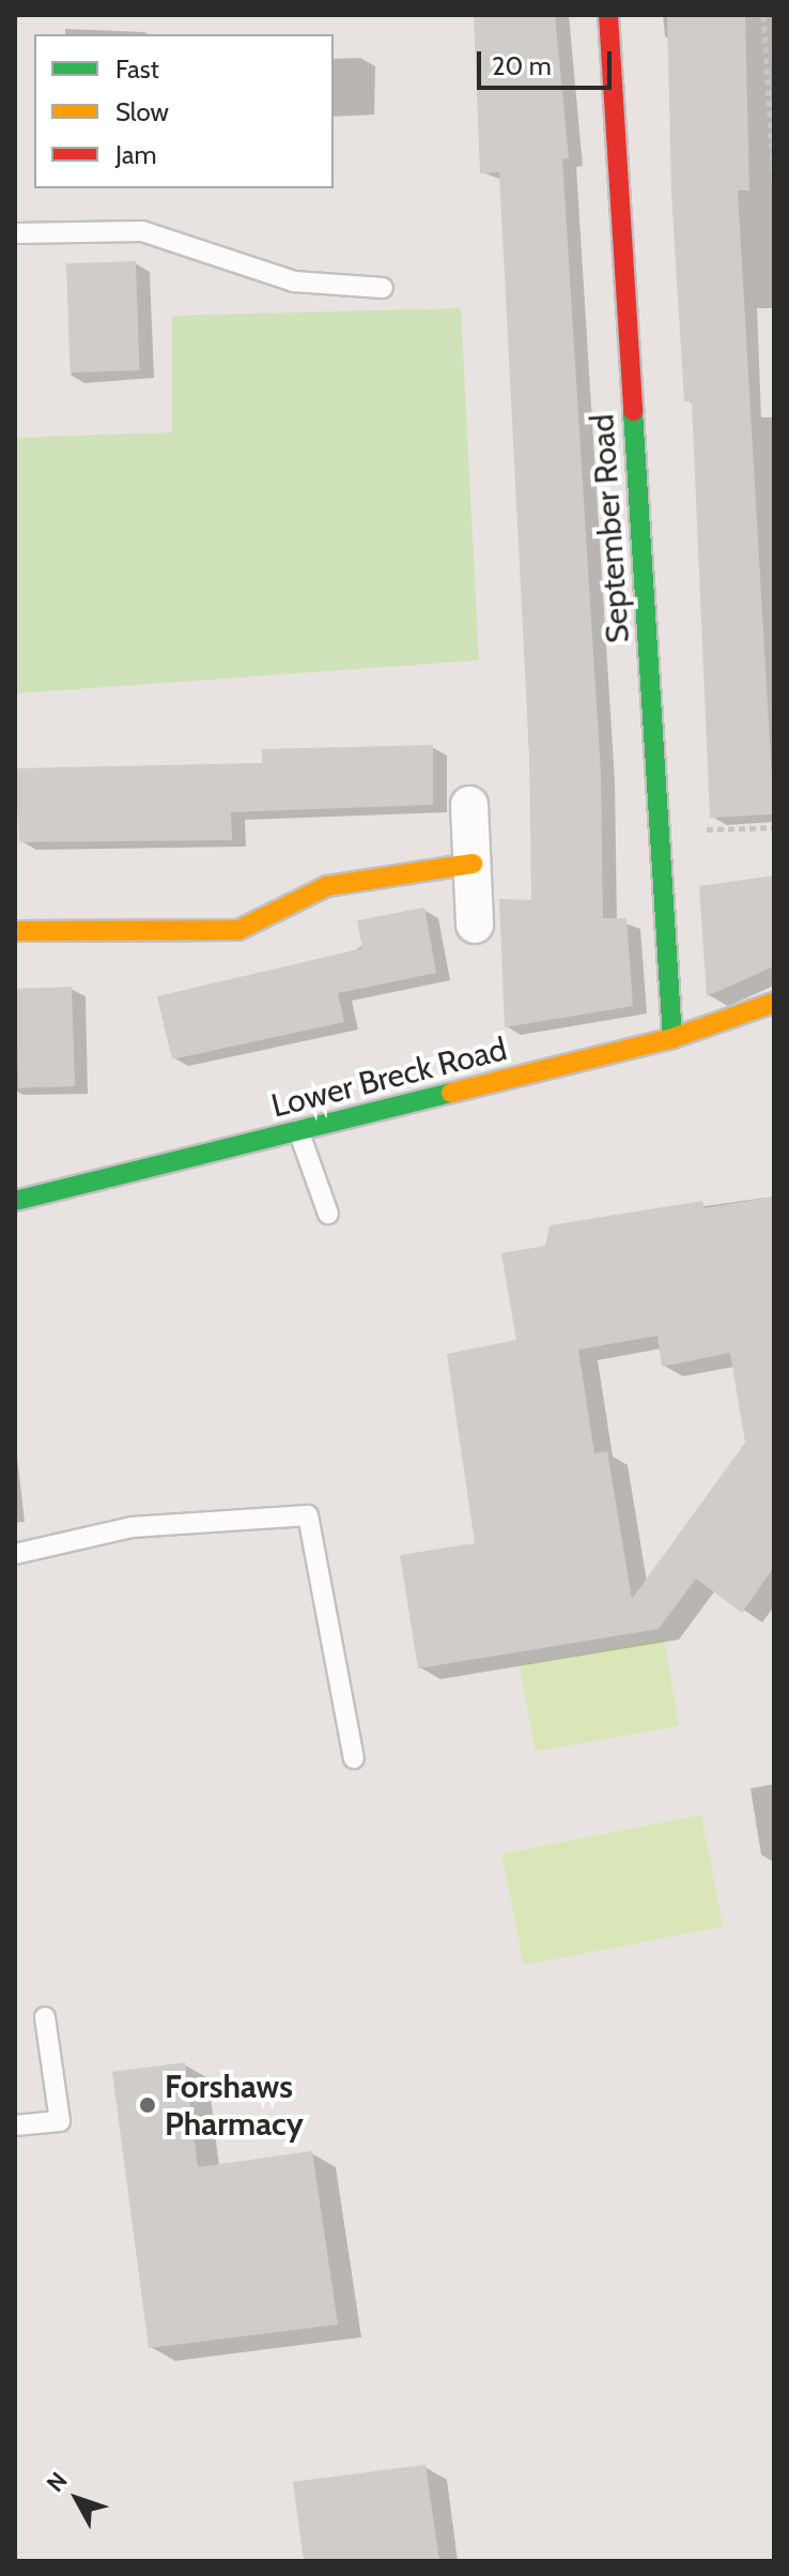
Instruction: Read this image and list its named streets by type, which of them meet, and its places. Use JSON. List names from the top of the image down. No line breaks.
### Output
{"streets":{"street":["September Road","Lower Breck Road"]},"crossings":[["September Road","Lower Breck Road"]],"places":["Forshaws Pharmacy"],"legend":["Fast","Slow","Jam"],"scale_bar":"20 m","north":"top left"}
